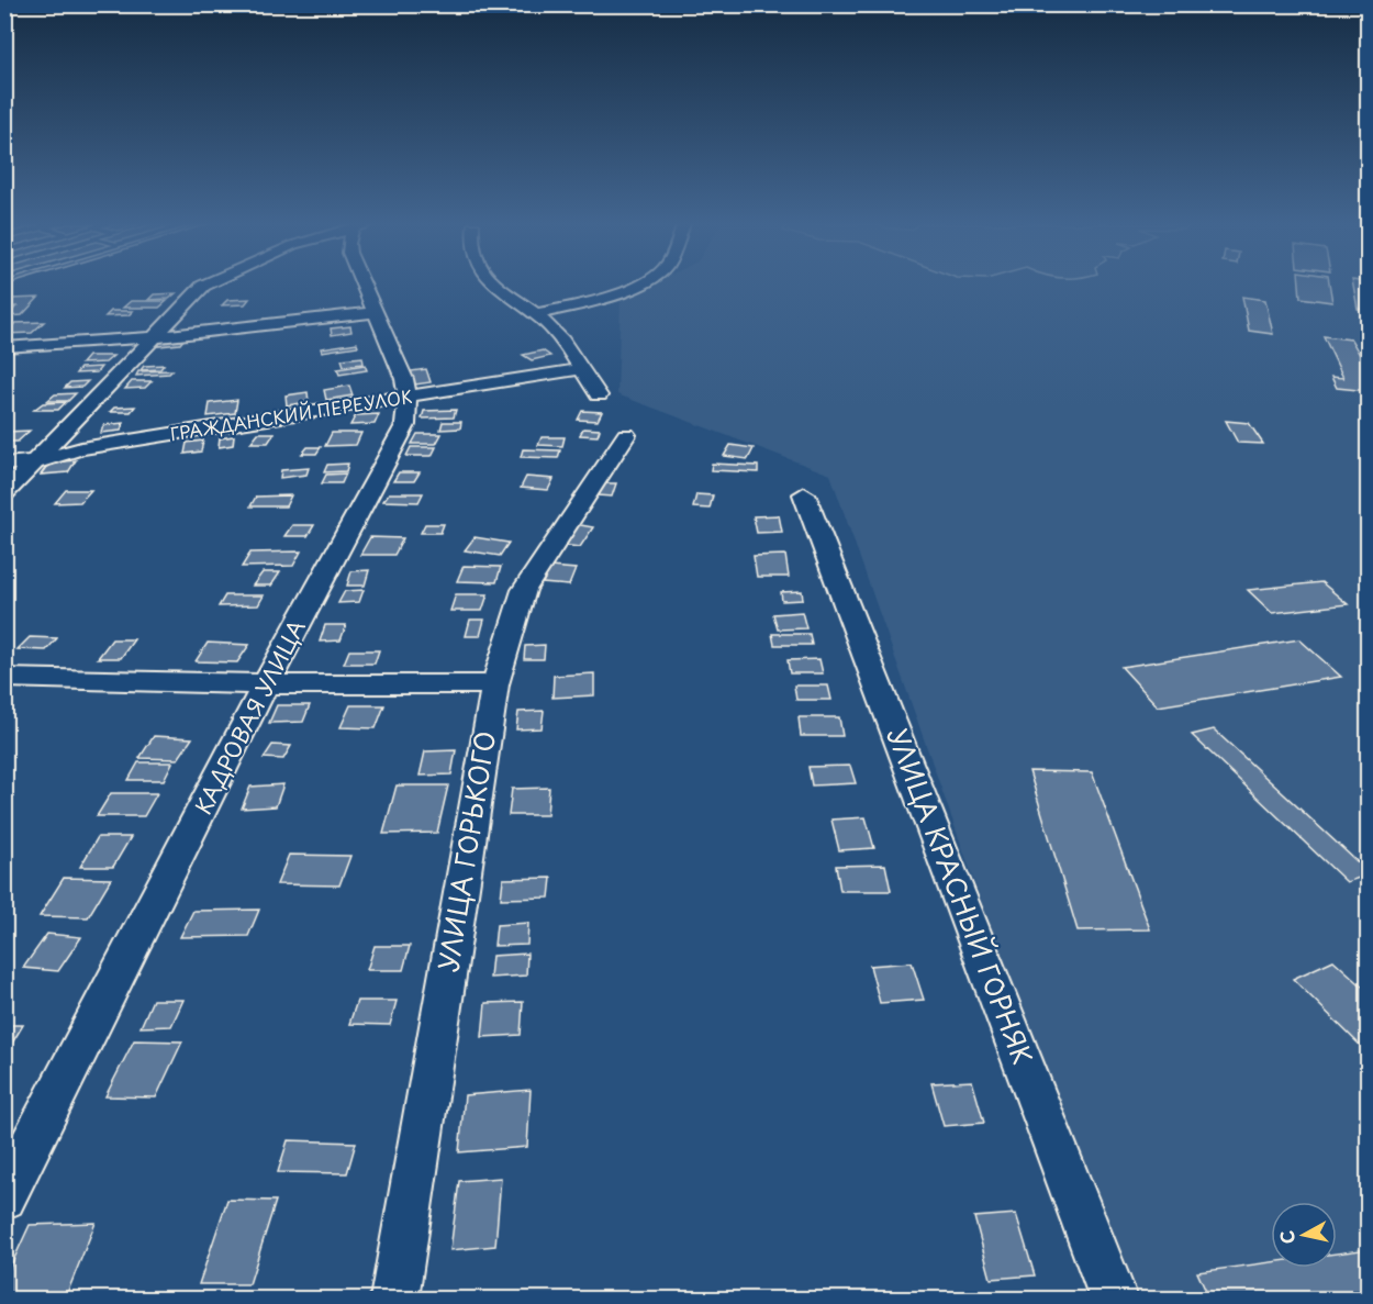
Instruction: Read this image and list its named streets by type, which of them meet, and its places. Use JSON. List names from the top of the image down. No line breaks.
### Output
{"streets":{"street":["ГРАЖДАНСКИЙ ПЕРЕУЛОК","КАДРОВАЯ УЛИЦА","УЛИЦА ГОРЬКОГО","УЛИЦА КРАСНЫЙ ГОРНЯК"]},"crossings":[["ГРАЖДАНСКИЙ ПЕРЕУЛОК","КАДРОВАЯ УЛИЦА"]],"north":"left"}
